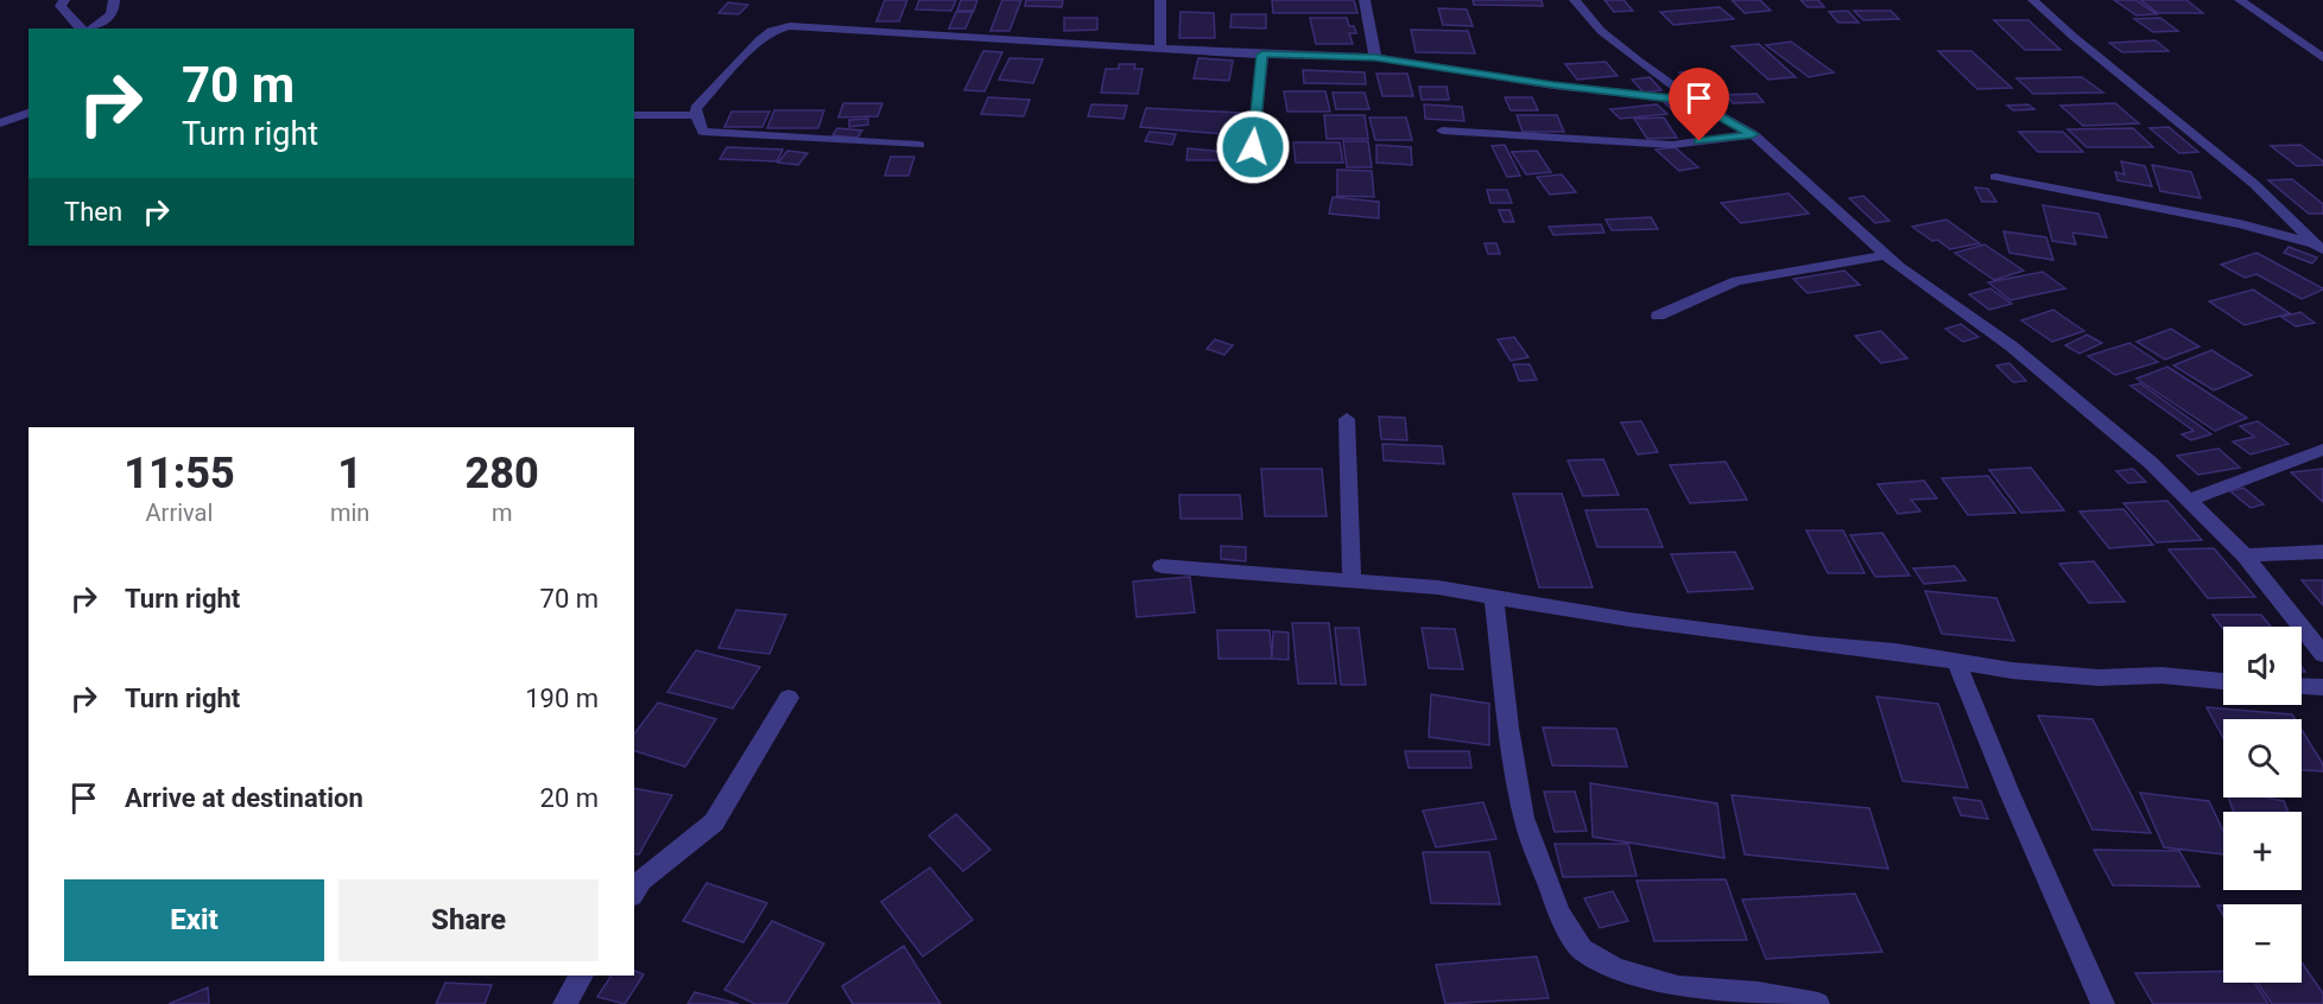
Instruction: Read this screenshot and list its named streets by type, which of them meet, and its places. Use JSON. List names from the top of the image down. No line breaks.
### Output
{"page":{"turn":["70 m","Turn right"],"then":"Then","eta":["11:55","Arrival","1","min","280","m"],"list":[{"name":"Turn right","value":"70 m"},{"name":"Turn right","value":"190 m"},{"name":"Arrive at destination","value":"20 m"}],"map_buttons":["+","−"],"buttons":["Exit","Share"]}}
